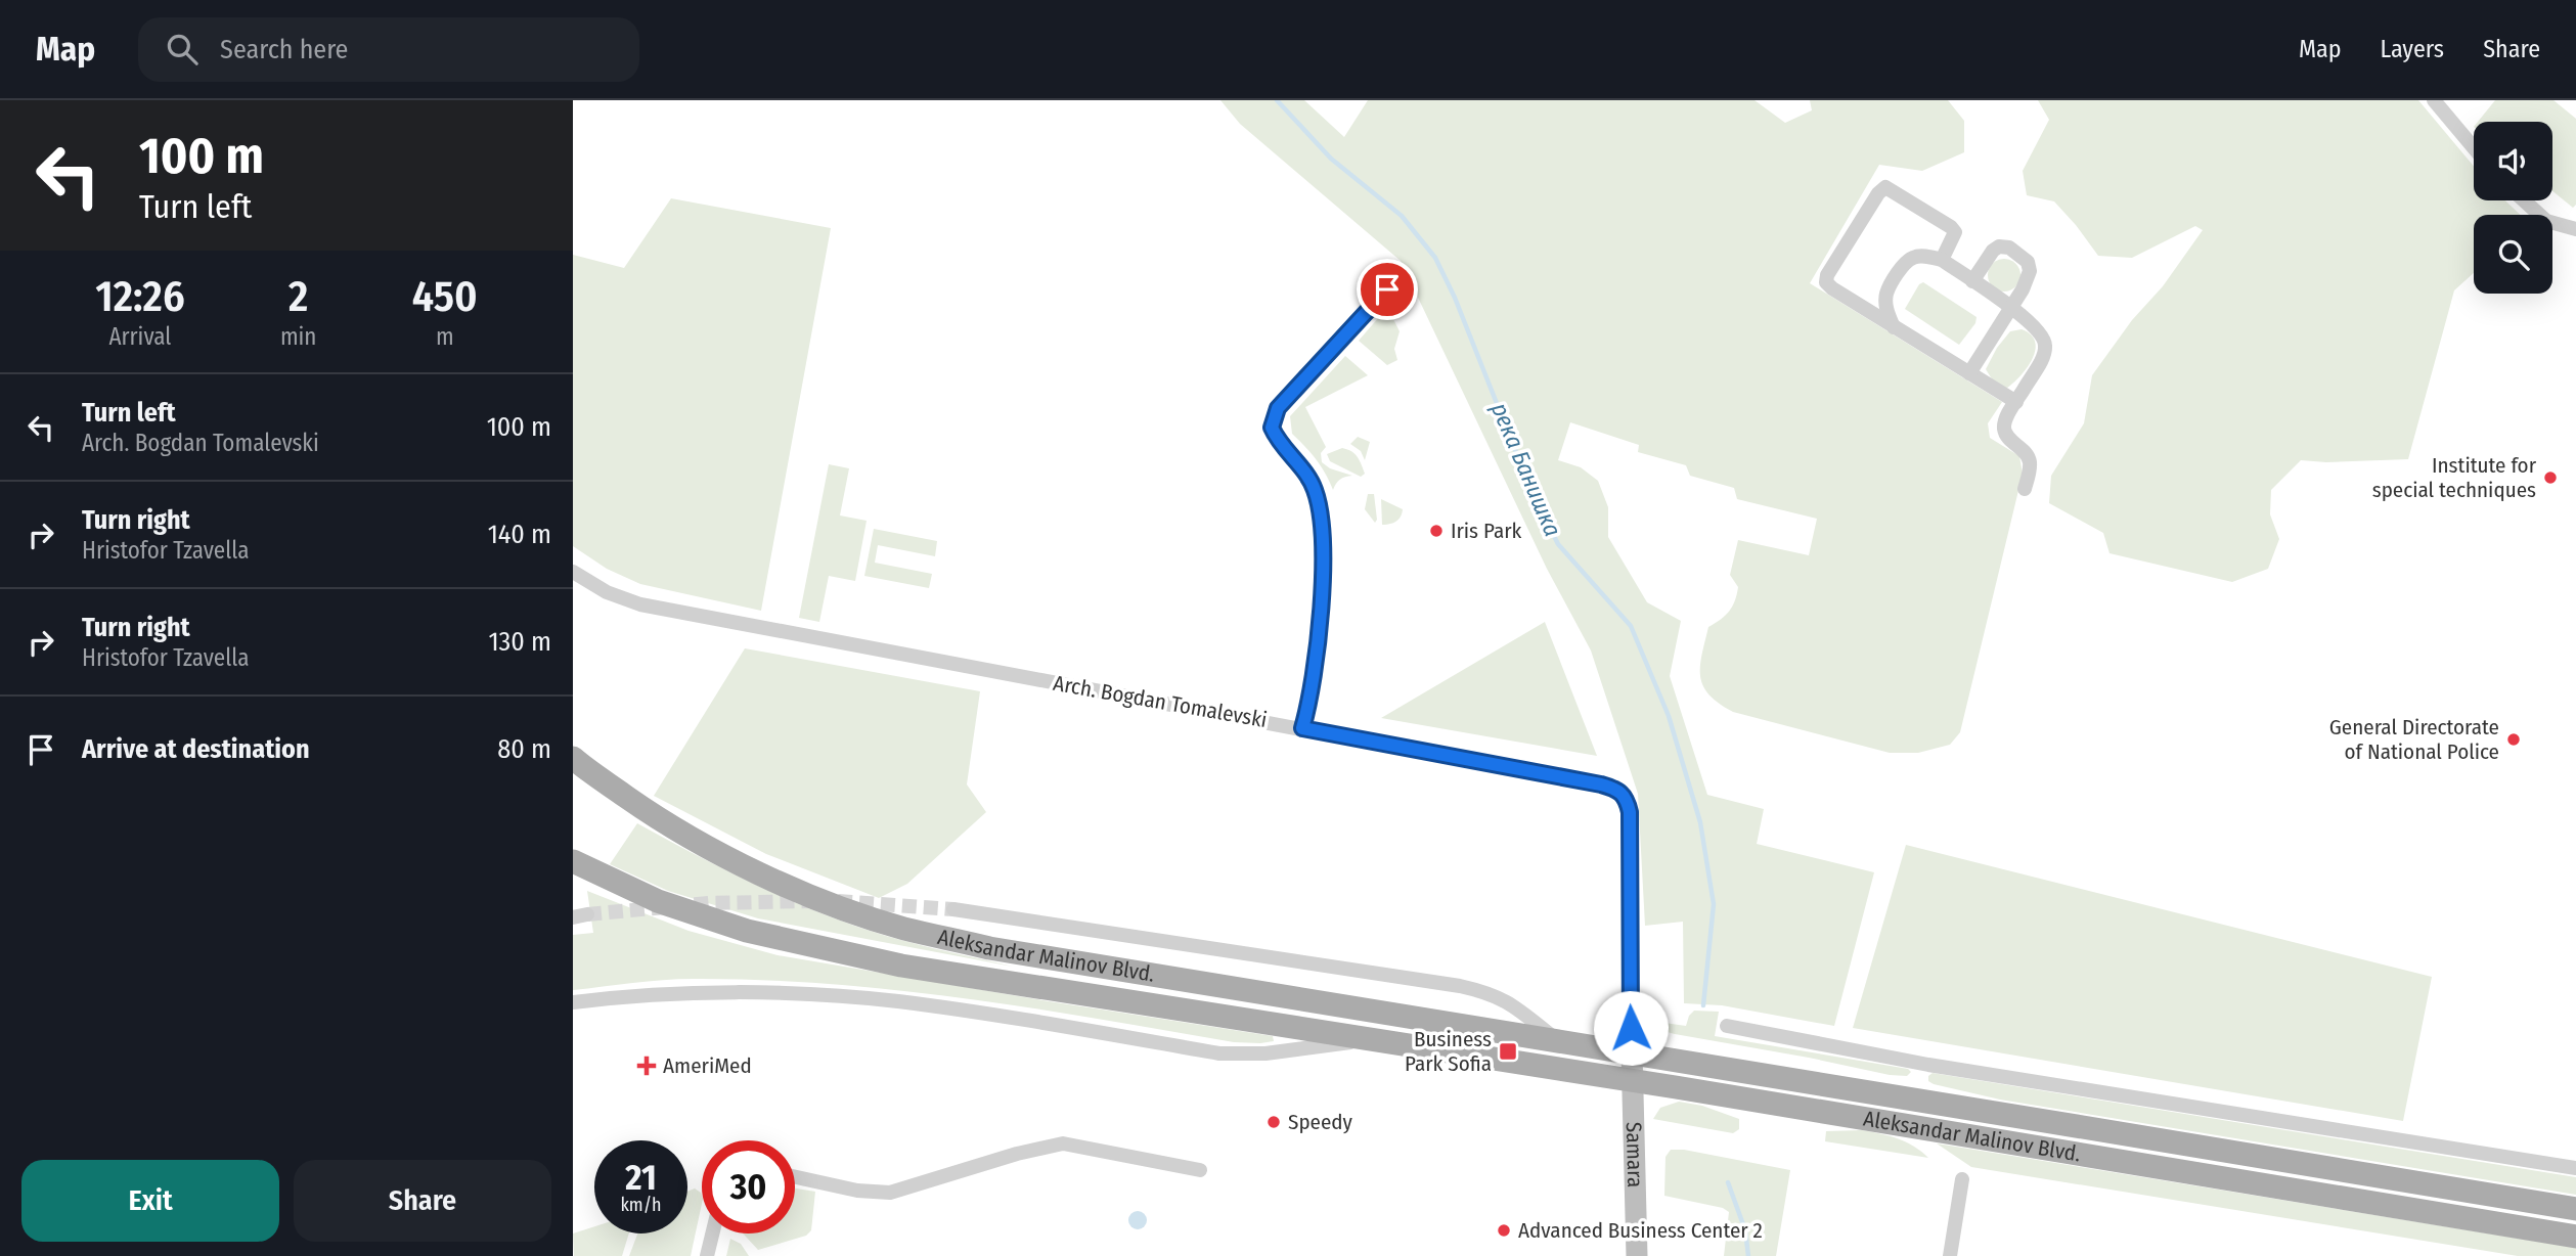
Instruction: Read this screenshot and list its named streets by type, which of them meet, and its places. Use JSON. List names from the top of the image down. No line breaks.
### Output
{"streets":{"main road":["Aleksandar Malinov Blvd."],"street":["Arch. Bogdan Tomalevski","Samara"]},"crossings":[["Arch. Bogdan Tomalevski","Aleksandar Malinov Blvd."],["Arch. Bogdan Tomalevski","Samara"],["Aleksandar Malinov Blvd.","Samara"]],"water":["река Банишка"],"places":{"other":["Institute for special techniques","Iris Park","General Directorate of National Police","Speedy","Advanced Business Center 2"],"transit":["Business Park Sofia"],"health":["AmeriMed"]},"page":{"header":"Map","search":"Search here","nav":["Map","Layers","Share"],"turn":["100 m","Turn left"],"eta":["12:26","Arrival","2","min","450","m"],"list":[{"name":"Turn left","note":"Arch. Bogdan Tomalevski","value":"100 m"},{"name":"Turn right","note":"Hristofor Tzavella","value":"140 m"},{"name":"Turn right","note":"Hristofor Tzavella","value":"130 m"},{"name":"Arrive at destination","value":"80 m"}],"speed":"21 km/h","limit":"30","buttons":["Exit","Share"]}}
